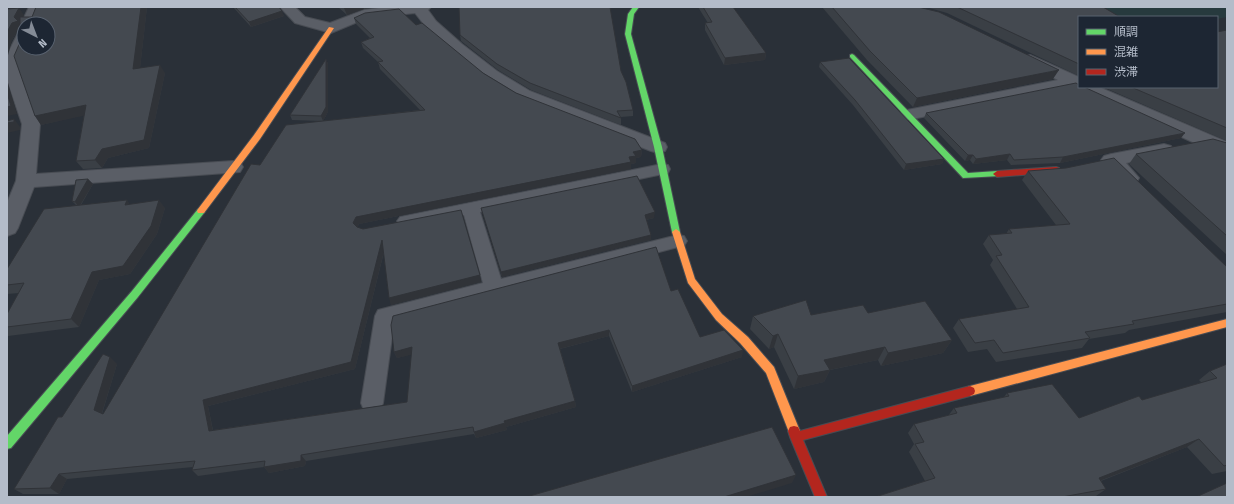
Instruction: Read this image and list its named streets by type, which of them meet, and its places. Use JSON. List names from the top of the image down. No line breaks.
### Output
{"legend":["順調","混雑","渋滞"],"north":"bottom right"}
